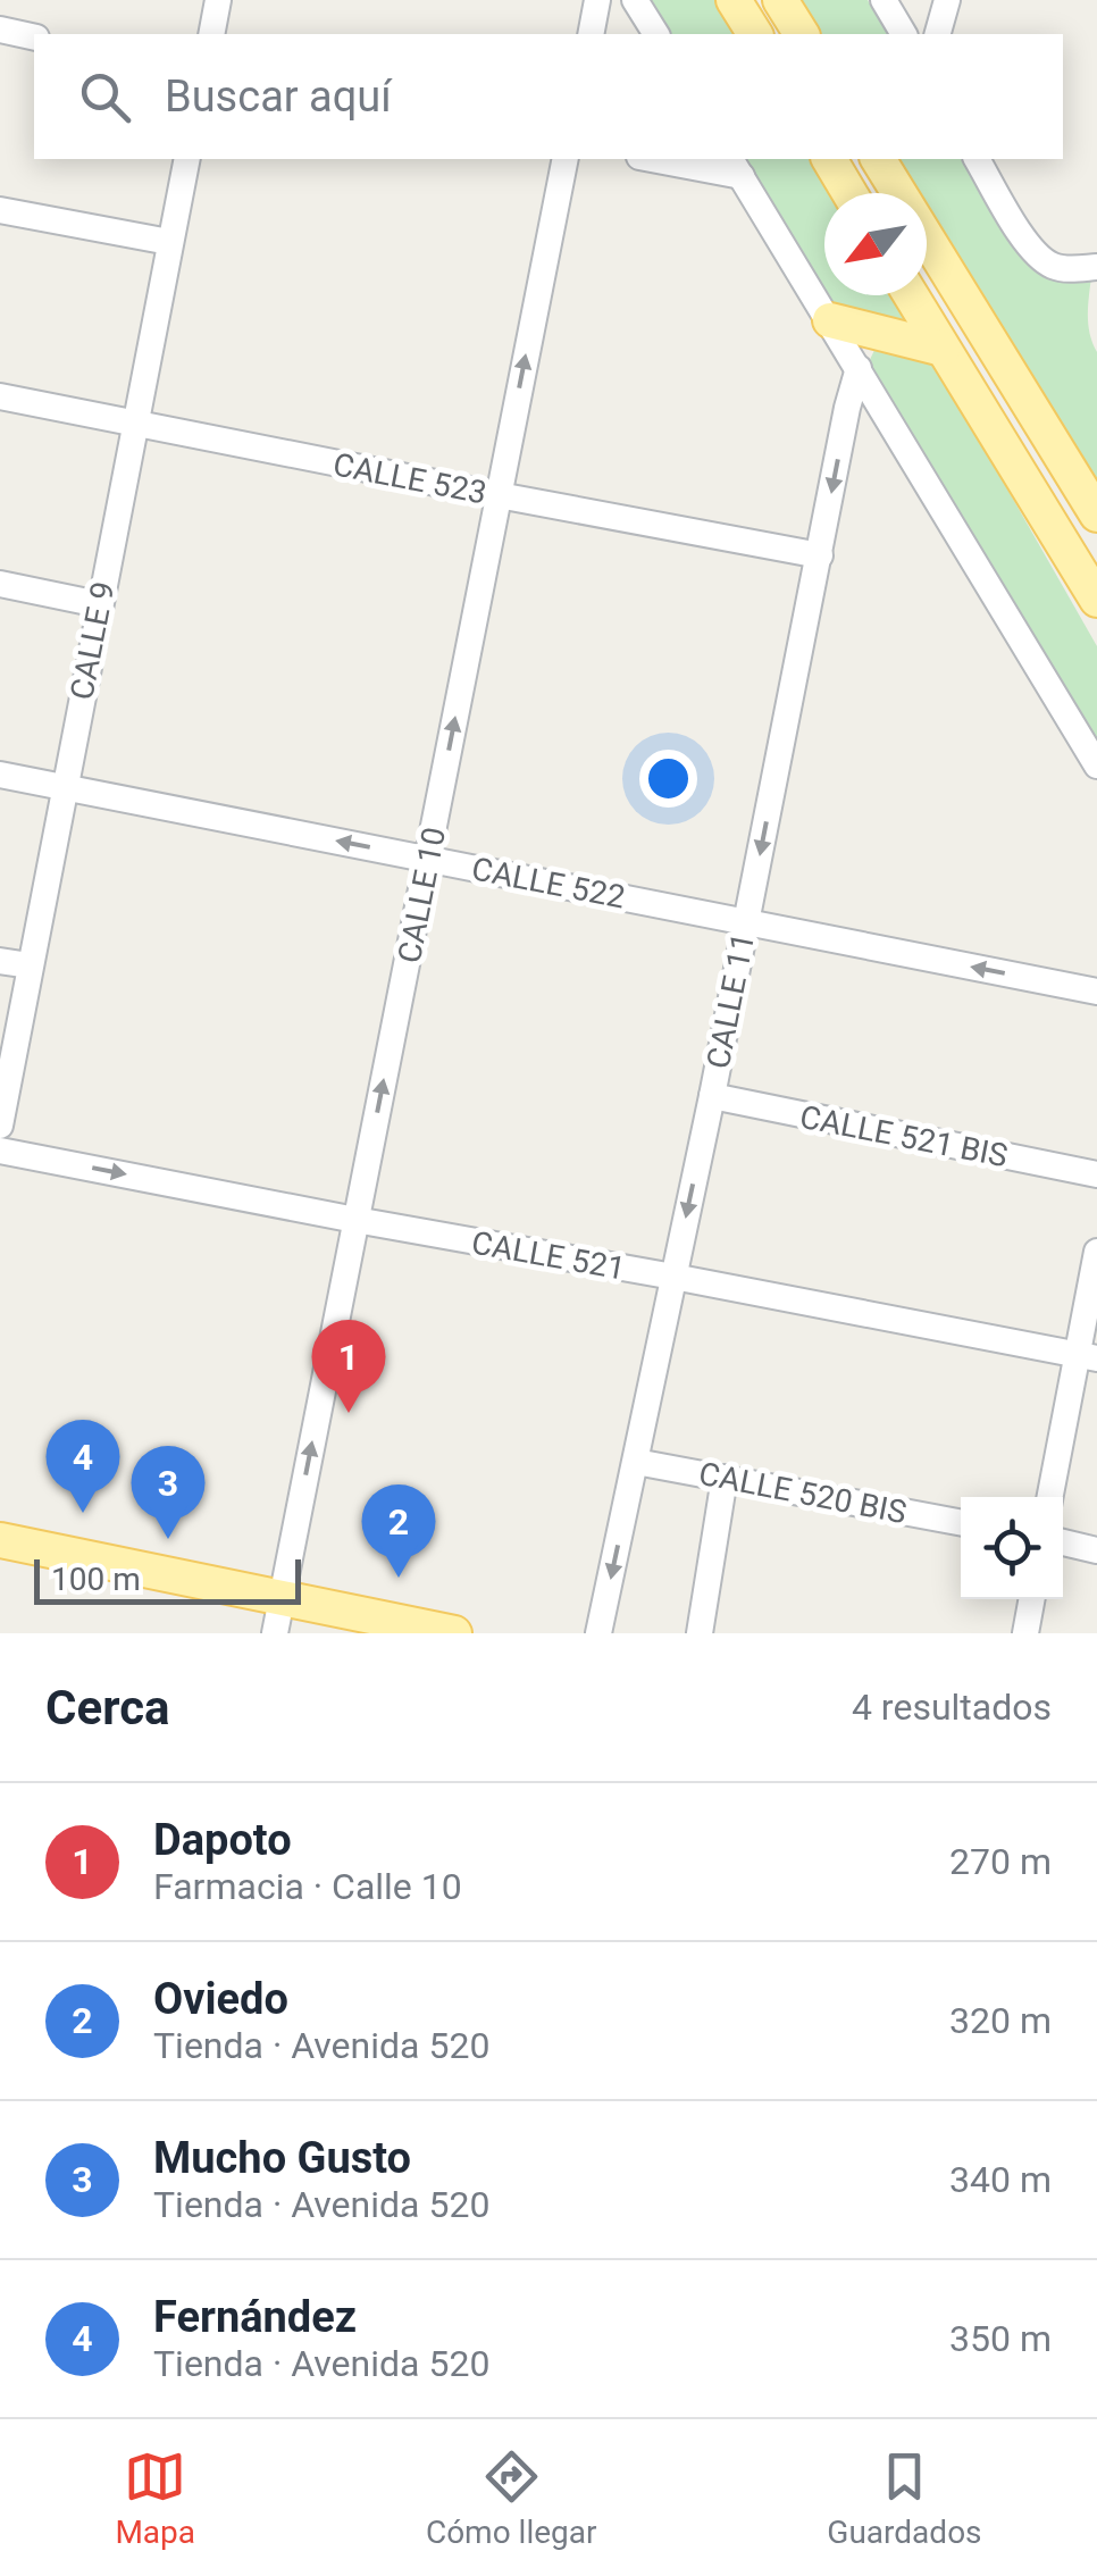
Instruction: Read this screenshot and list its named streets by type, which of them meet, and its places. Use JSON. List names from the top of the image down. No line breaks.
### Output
{"streets":{"street":["CALLE 523","CALLE 9","CALLE 522","CALLE 10","CALLE 11","CALLE 521 BIS","CALLE 521","CALLE 520 BIS"]},"crossings":[["CALLE 523","CALLE 9"],["CALLE 523","CALLE 10"],["CALLE 523","CALLE 11"],["CALLE 9","CALLE 522"],["CALLE 522","CALLE 10"],["CALLE 522","CALLE 11"],["CALLE 10","CALLE 521"],["CALLE 11","CALLE 521 BIS"],["CALLE 11","CALLE 521"],["CALLE 11","CALLE 520 BIS"]],"one_way":["CALLE 522","CALLE 10","CALLE 11"],"scale_bar":"100 m","north":"bottom left","page":{"search":"Buscar aquí","pins":["1","4","3","2"],"scale":"100 m","heading":["Cerca","4 resultados"],"list":[{"mark":"1","name":"Dapoto","note":"Farmacia · Calle 10","value":"270 m"},{"mark":"2","name":"Oviedo","note":"Tienda · Avenida 520","value":"320 m"},{"mark":"3","name":"Mucho Gusto","note":"Tienda · Avenida 520","value":"340 m"},{"mark":"4","name":"Fernández","note":"Tienda · Avenida 520","value":"350 m"}],"nav":["Mapa","Cómo llegar","Guardados"]}}
